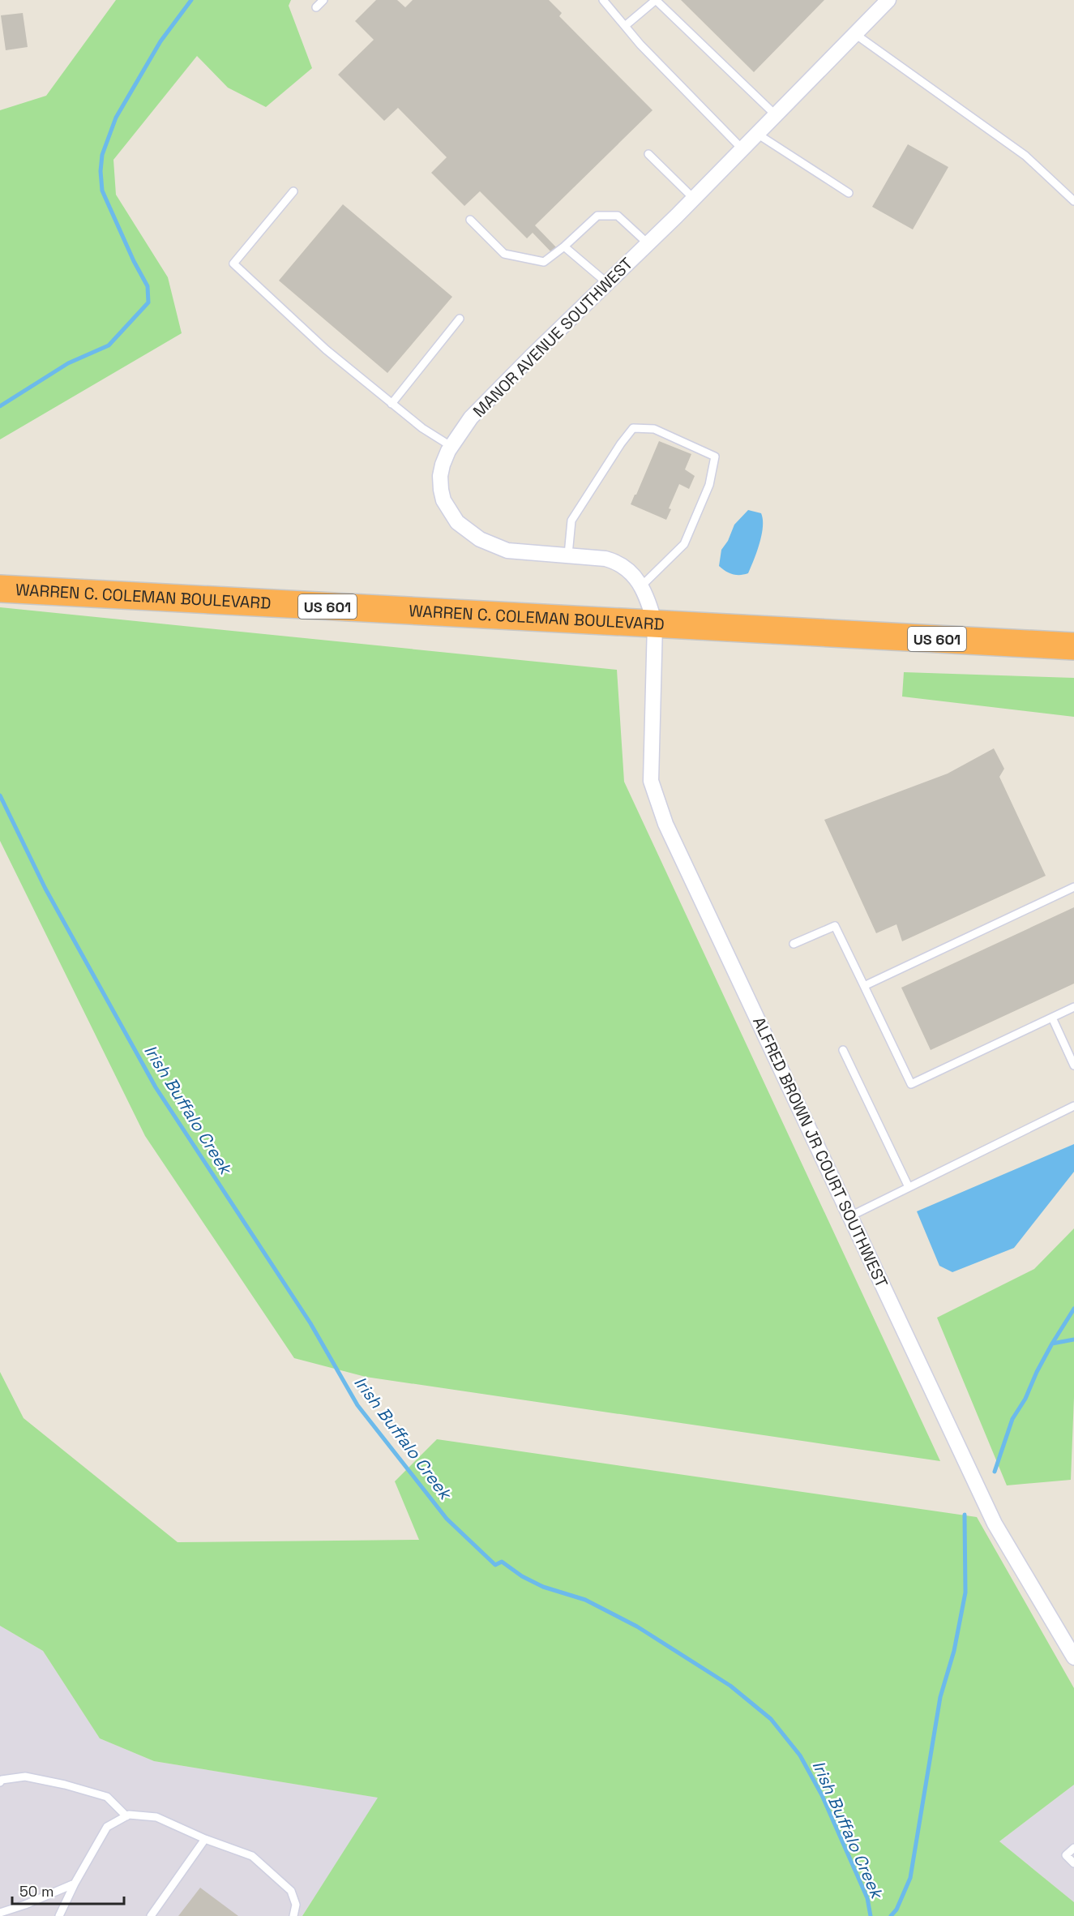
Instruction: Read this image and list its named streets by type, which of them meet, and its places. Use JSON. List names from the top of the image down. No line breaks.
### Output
{"streets":{"highway":["WARREN C. COLEMAN BOULEVARD","US 601"],"street":["MANOR AVENUE SOUTHWEST","ALFRED BROWN JR COURT SOUTHWEST"]},"crossings":[["MANOR AVENUE SOUTHWEST","WARREN C. COLEMAN BOULEVARD"],["MANOR AVENUE SOUTHWEST","ALFRED BROWN JR COURT SOUTHWEST"],["WARREN C. COLEMAN BOULEVARD","ALFRED BROWN JR COURT SOUTHWEST"]],"water":["Irish Buffalo Creek"],"scale_bar":"50 m"}
